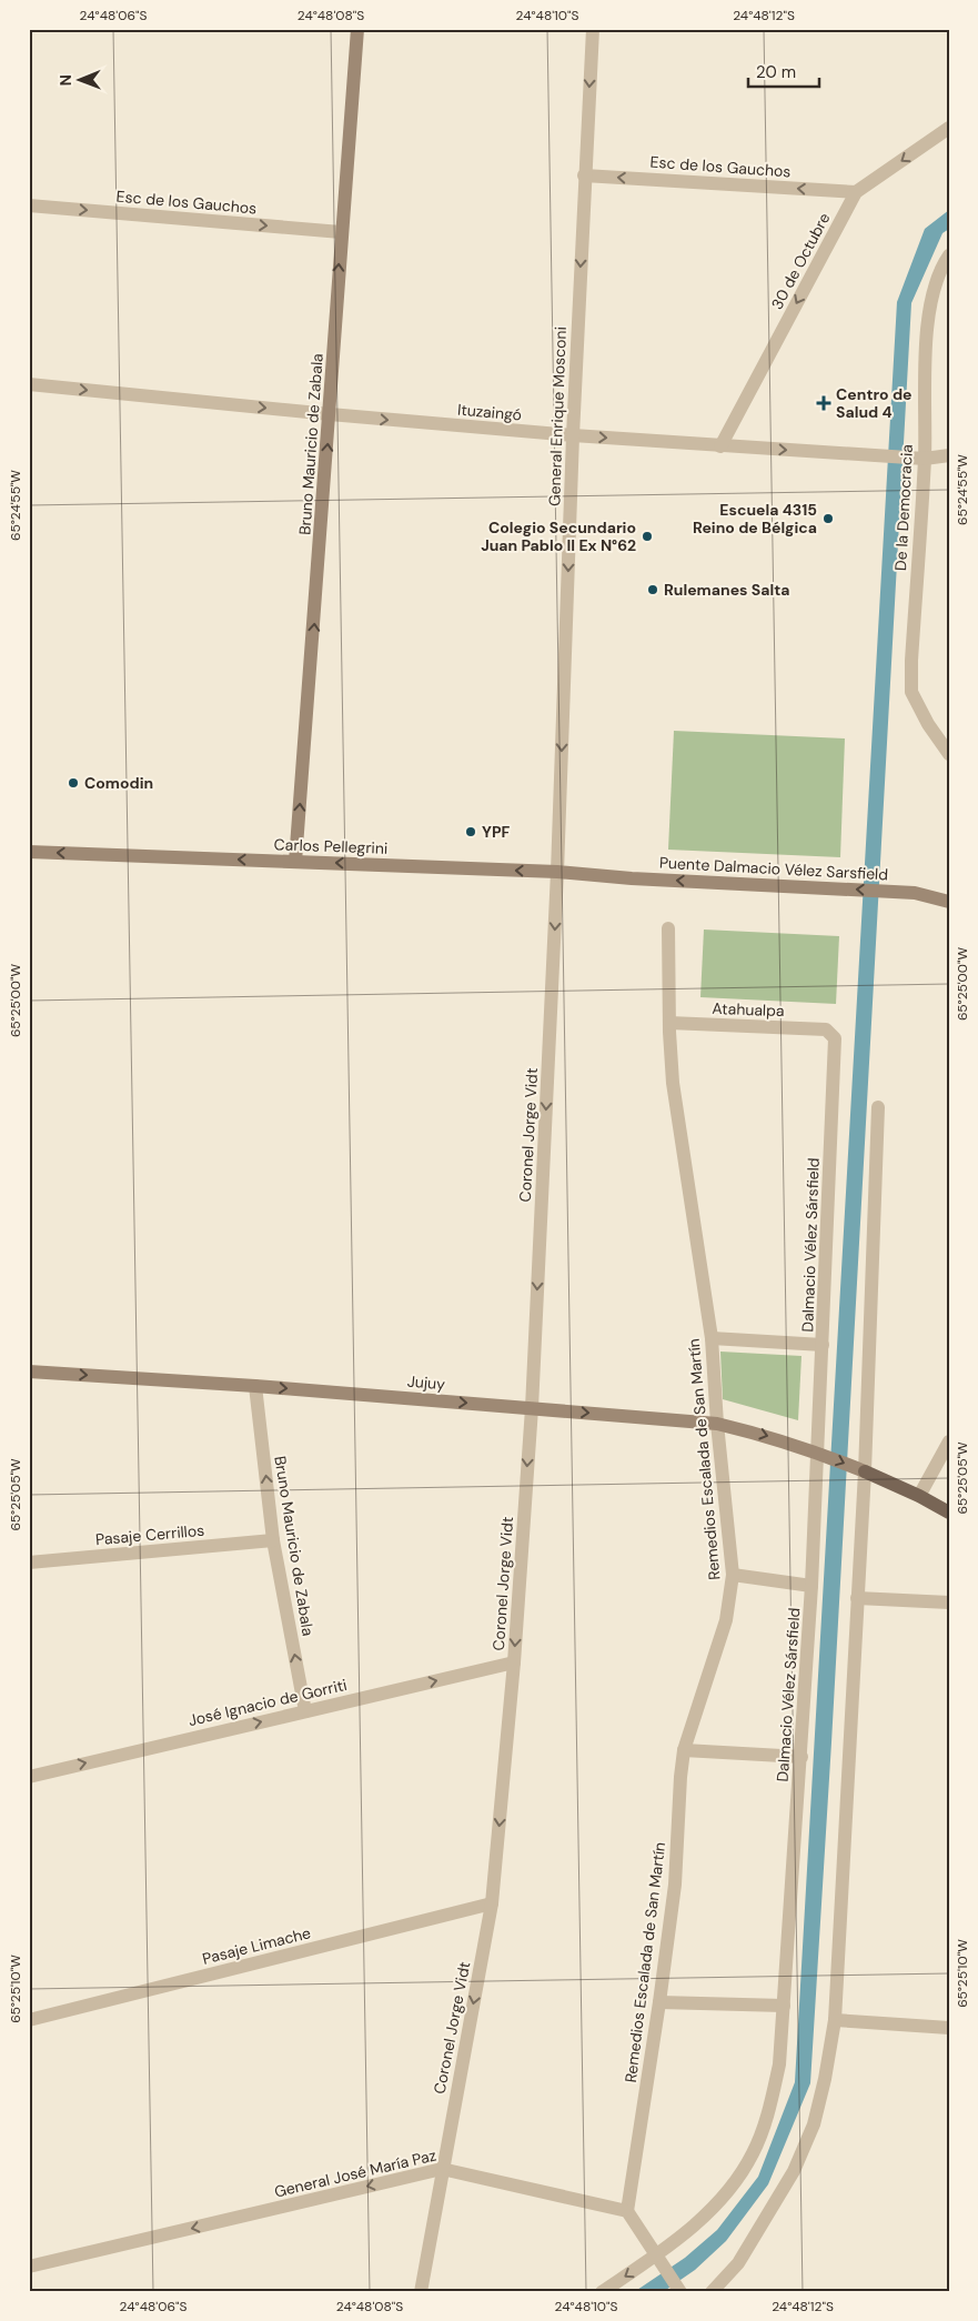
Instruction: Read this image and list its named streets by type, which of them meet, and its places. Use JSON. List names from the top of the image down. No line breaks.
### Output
{"streets":{"main road":["Bruno Mauricio de Zabala","Carlos Pellegrini","Puente Dalmacio Vélez Sarsfield","Jujuy"],"street":["Esc de los Gauchos","30 de Octubre","Ituzaingó","General Enrique Mosconi","De la Democracia","Atahualpa","Coronel Jorge Vidt","Dalmacio Vélez Sársfield","Remedios Escalada de San Martín","Pasaje Cerrillos","José Ignacio de Gorriti","Pasaje Limache","General José María Paz"]},"crossings":[["Esc de los Gauchos","30 de Octubre"],["Esc de los Gauchos","General Enrique Mosconi"],["Esc de los Gauchos","Bruno Mauricio de Zabala"],["30 de Octubre","Ituzaingó"],["Ituzaingó","General Enrique Mosconi"],["Ituzaingó","Bruno Mauricio de Zabala"],["Ituzaingó","De la Democracia"],["General Enrique Mosconi","Carlos Pellegrini"],["General Enrique Mosconi","Coronel Jorge Vidt"],["Bruno Mauricio de Zabala","Carlos Pellegrini"],["Bruno Mauricio de Zabala","Jujuy"],["Bruno Mauricio de Zabala","Pasaje Cerrillos"],["Bruno Mauricio de Zabala","José Ignacio de Gorriti"],["Carlos Pellegrini","Puente Dalmacio Vélez Sarsfield"],["Carlos Pellegrini","Coronel Jorge Vidt"],["Atahualpa","Dalmacio Vélez Sársfield"],["Atahualpa","Remedios Escalada de San Martín"],["Coronel Jorge Vidt","Jujuy"],["Coronel Jorge Vidt","José Ignacio de Gorriti"],["Coronel Jorge Vidt","Pasaje Limache"],["Coronel Jorge Vidt","General José María Paz"],["Dalmacio Vélez Sársfield","Jujuy"],["Jujuy","Remedios Escalada de San Martín"],["Remedios Escalada de San Martín","General José María Paz"]],"one_way":["30 de Octubre","Ituzaingó","General Enrique Mosconi","Bruno Mauricio de Zabala","Carlos Pellegrini","Puente Dalmacio Vélez Sarsfield","Coronel Jorge Vidt","Jujuy","José Ignacio de Gorriti","General José María Paz"],"places":{"health":["Centro de Salud 4"],"other":["Escuela 4315 Reino de Bélgica","Colegio Secundario Juan Pablo II Ex N°62","Rulemanes Salta","Comodin","YPF"]},"scale_bar":"20 m","north":"left","coordinates":["24°48'06\"S","24°48'08\"S","24°48'10\"S","24°48'12\"S","65°24'55\"W","65°25'00\"W","65°25'05\"W","65°25'10\"W"]}
